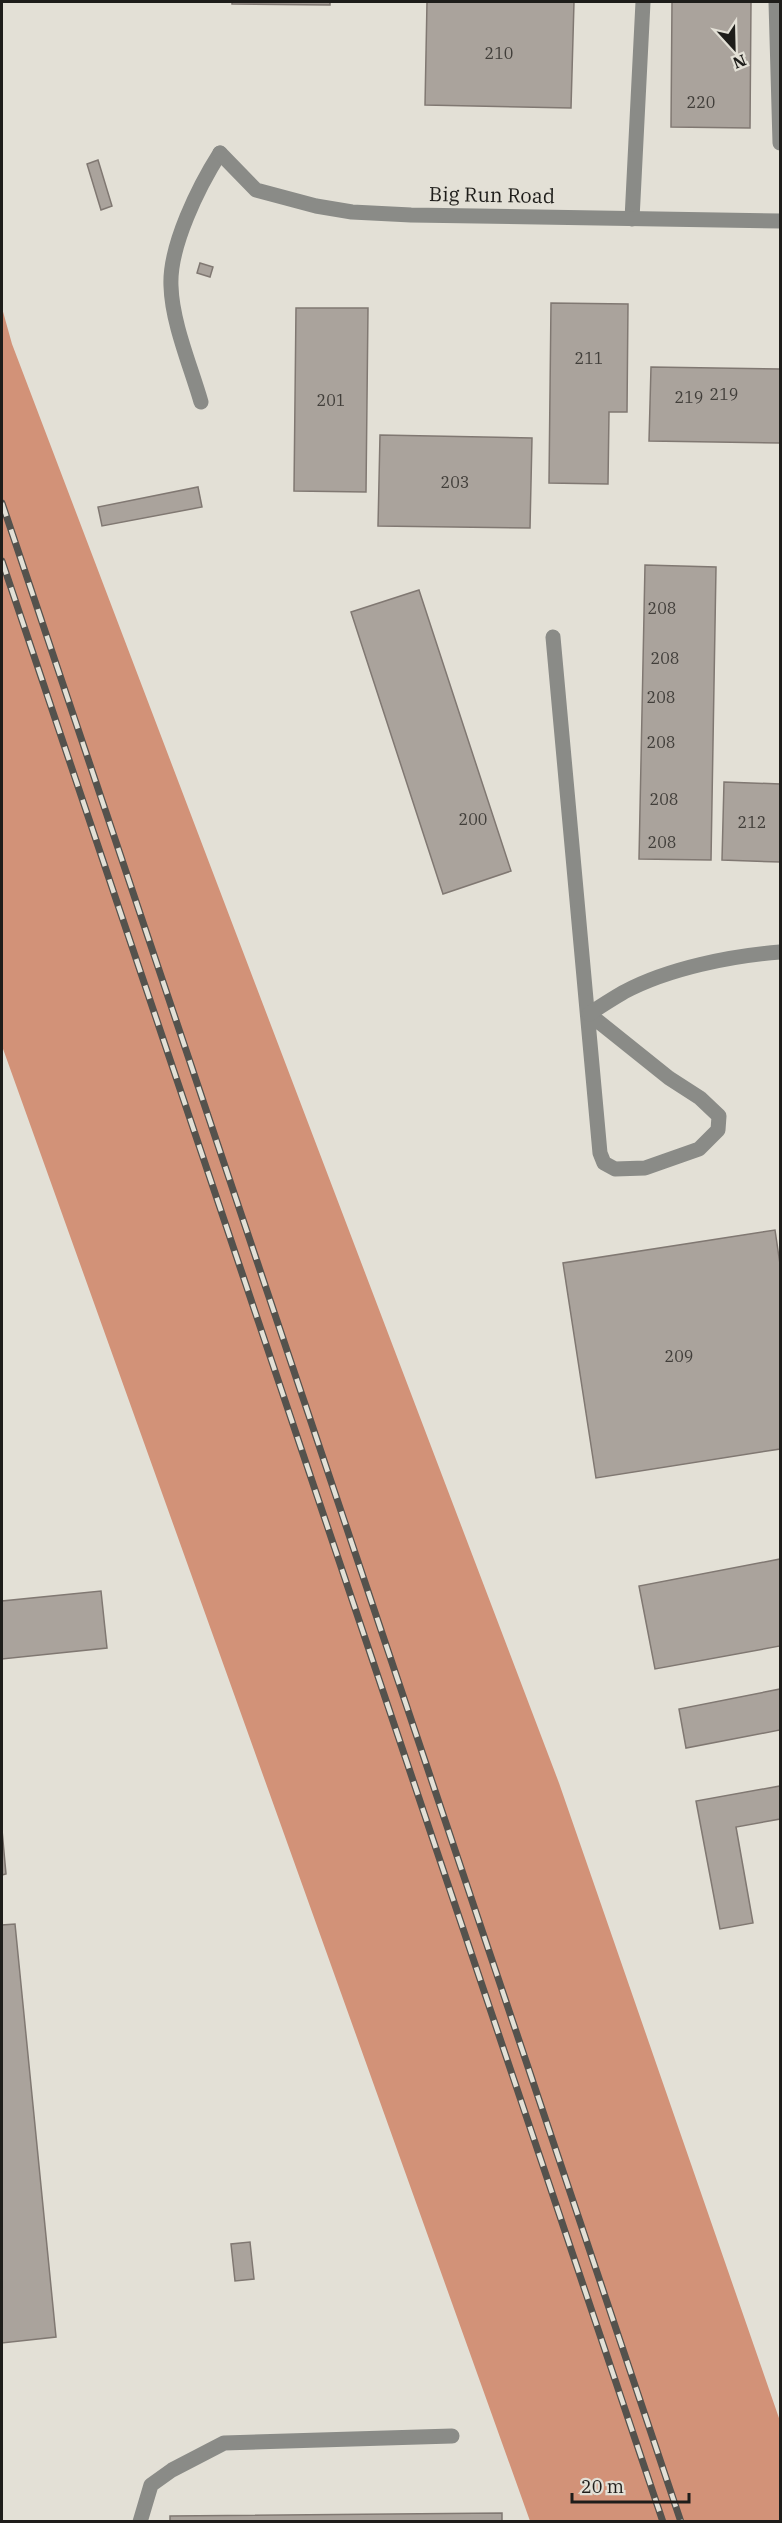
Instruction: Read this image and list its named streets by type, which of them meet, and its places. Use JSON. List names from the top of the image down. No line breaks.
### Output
{"streets":{"street":["Big Run Road"]},"house_numbers":["210","220","211","219","219","201","203","208","208","208","208","208","200","212","208","209"],"scale_bar":"20 m","north":"bottom"}
